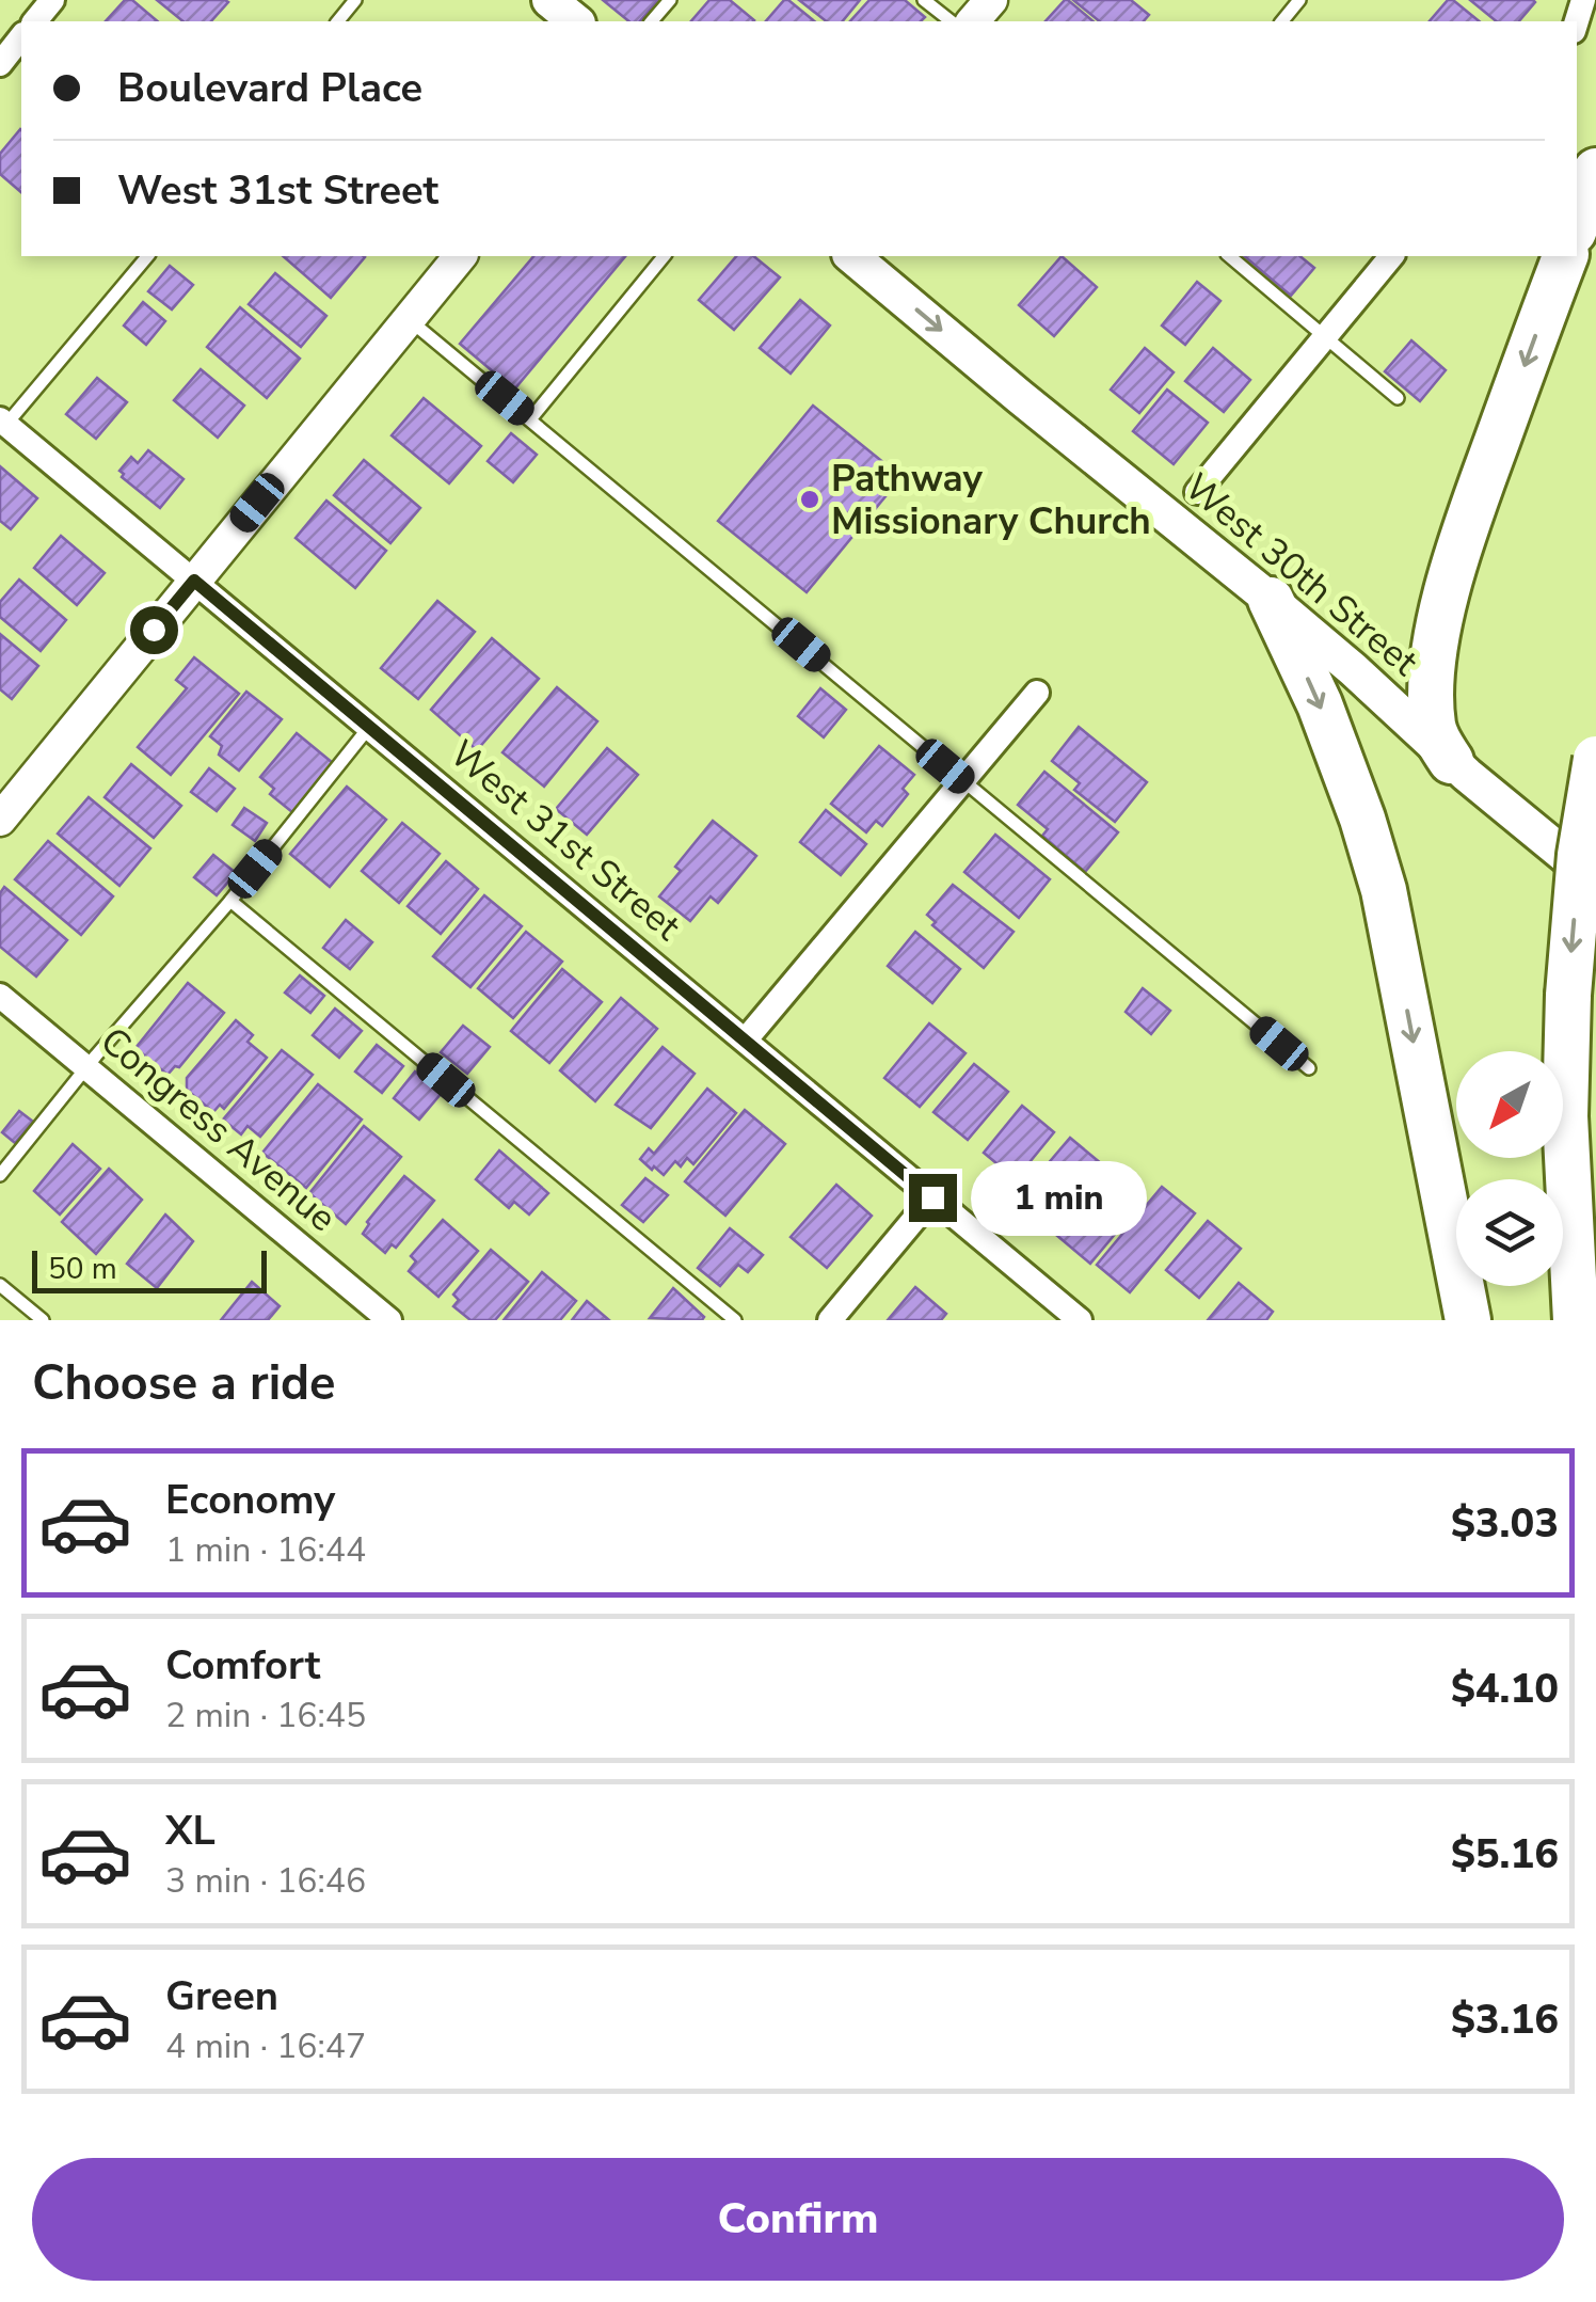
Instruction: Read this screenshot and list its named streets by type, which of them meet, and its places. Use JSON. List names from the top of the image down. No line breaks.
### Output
{"streets":{"main road":["West 30th Street"],"street":["West 31st Street","Congress Avenue"]},"one_way":["West 30th Street"],"places":["Pathway Missionary Church"],"scale_bar":"50 m","north":"bottom left","page":{"banner":["Boulevard Place","West 31st Street"],"bubble":"1 min","scale":"50 m","heading":"Choose a ride","list":[{"name":"Economy","note":"1 min · 16:44","value":"$3.03"},{"name":"Comfort","note":"2 min · 16:45","value":"$4.10"},{"name":"XL","note":"3 min · 16:46","value":"$5.16"},{"name":"Green","note":"4 min · 16:47","value":"$3.16"}],"buttons":"Confirm"}}
